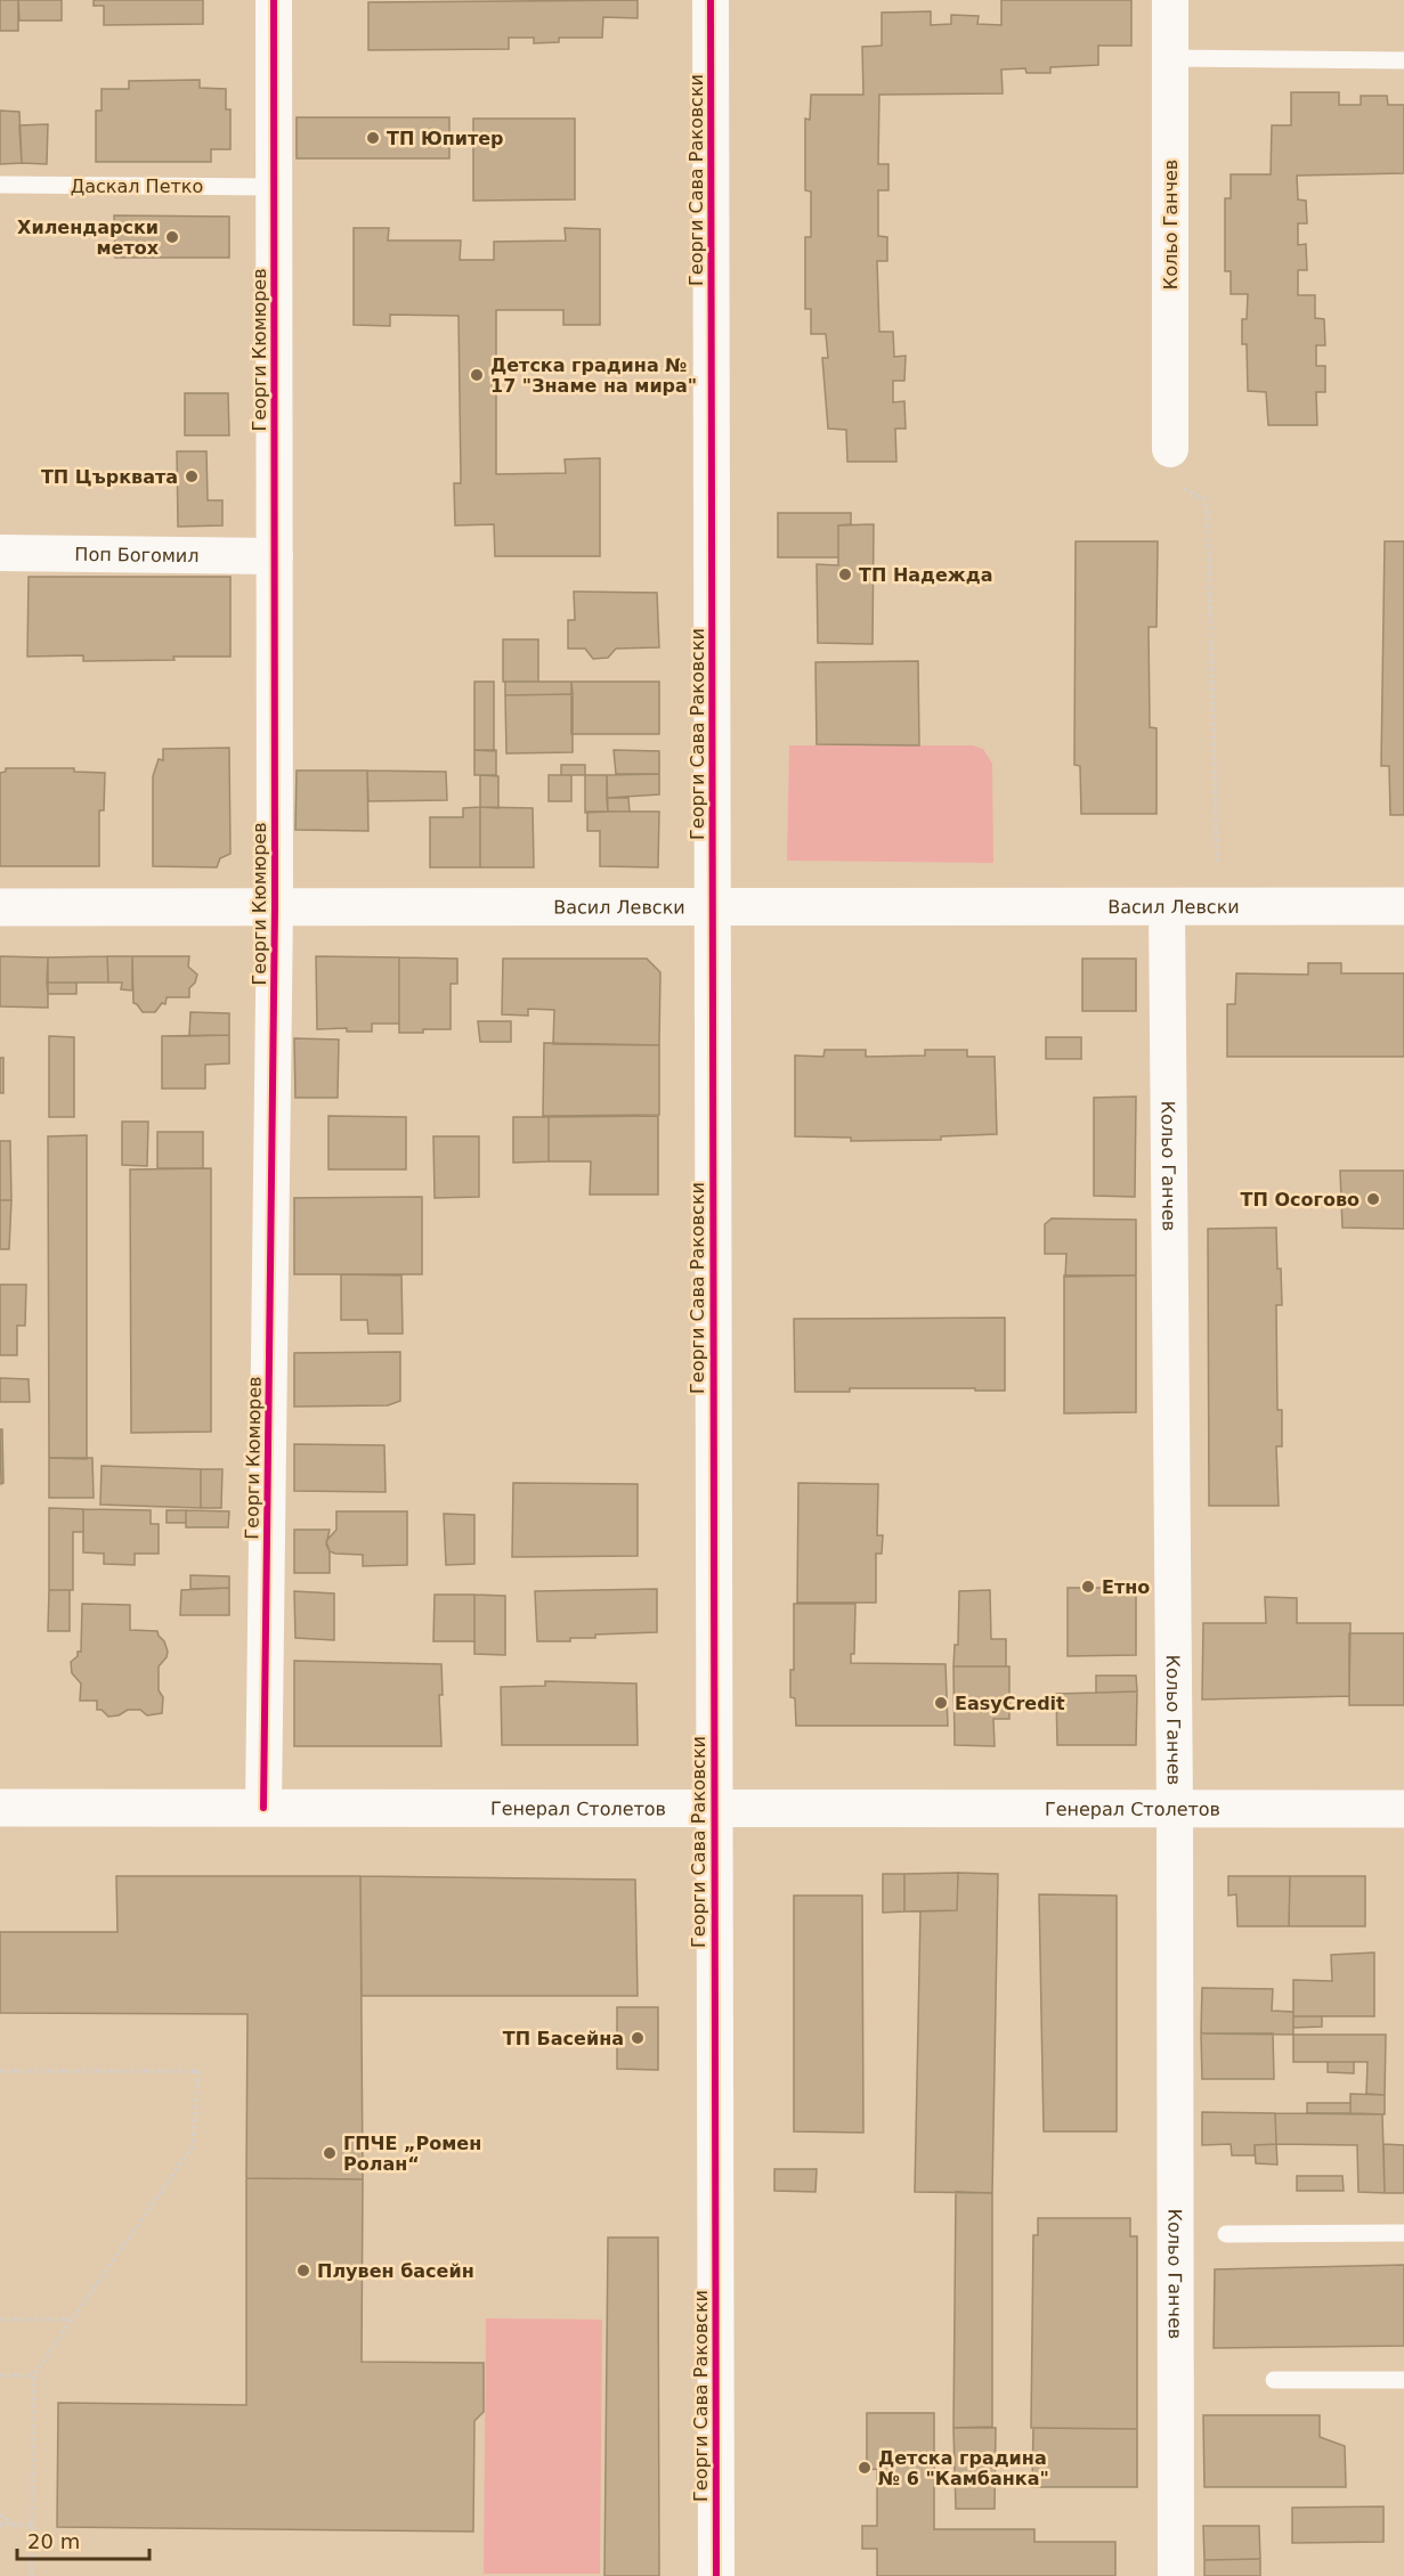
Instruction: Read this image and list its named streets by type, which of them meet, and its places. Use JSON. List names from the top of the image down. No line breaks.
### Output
{"streets":{"street":["Георги Сава Раковски","Кольо Ганчев","Георги Кюмюрев","Поп Богомил","Васил Левски","Генерал Столетов"],"lane":["Даскал Петко"]},"crossings":[["Георги Сава Раковски","Васил Левски"],["Георги Сава Раковски","Генерал Столетов"],["Даскал Петко","Георги Кюмюрев"],["Кольо Ганчев","Васил Левски"],["Кольо Ганчев","Генерал Столетов"],["Георги Кюмюрев","Поп Богомил"],["Георги Кюмюрев","Васил Левски"],["Георги Кюмюрев","Генерал Столетов"]],"places":["ТП Юпитер","Хилендарски метох","Детска градина № 17 \"Знаме на мира\"","ТП Църквата","ТП Надежда","ТП Осогово","Етно","EasyCredit","ТП Басейна","ГПЧЕ „Ромен Ролан“","Плувен басейн","Детска градина № 6 \"Камбанка\""],"scale_bar":"20 m"}
